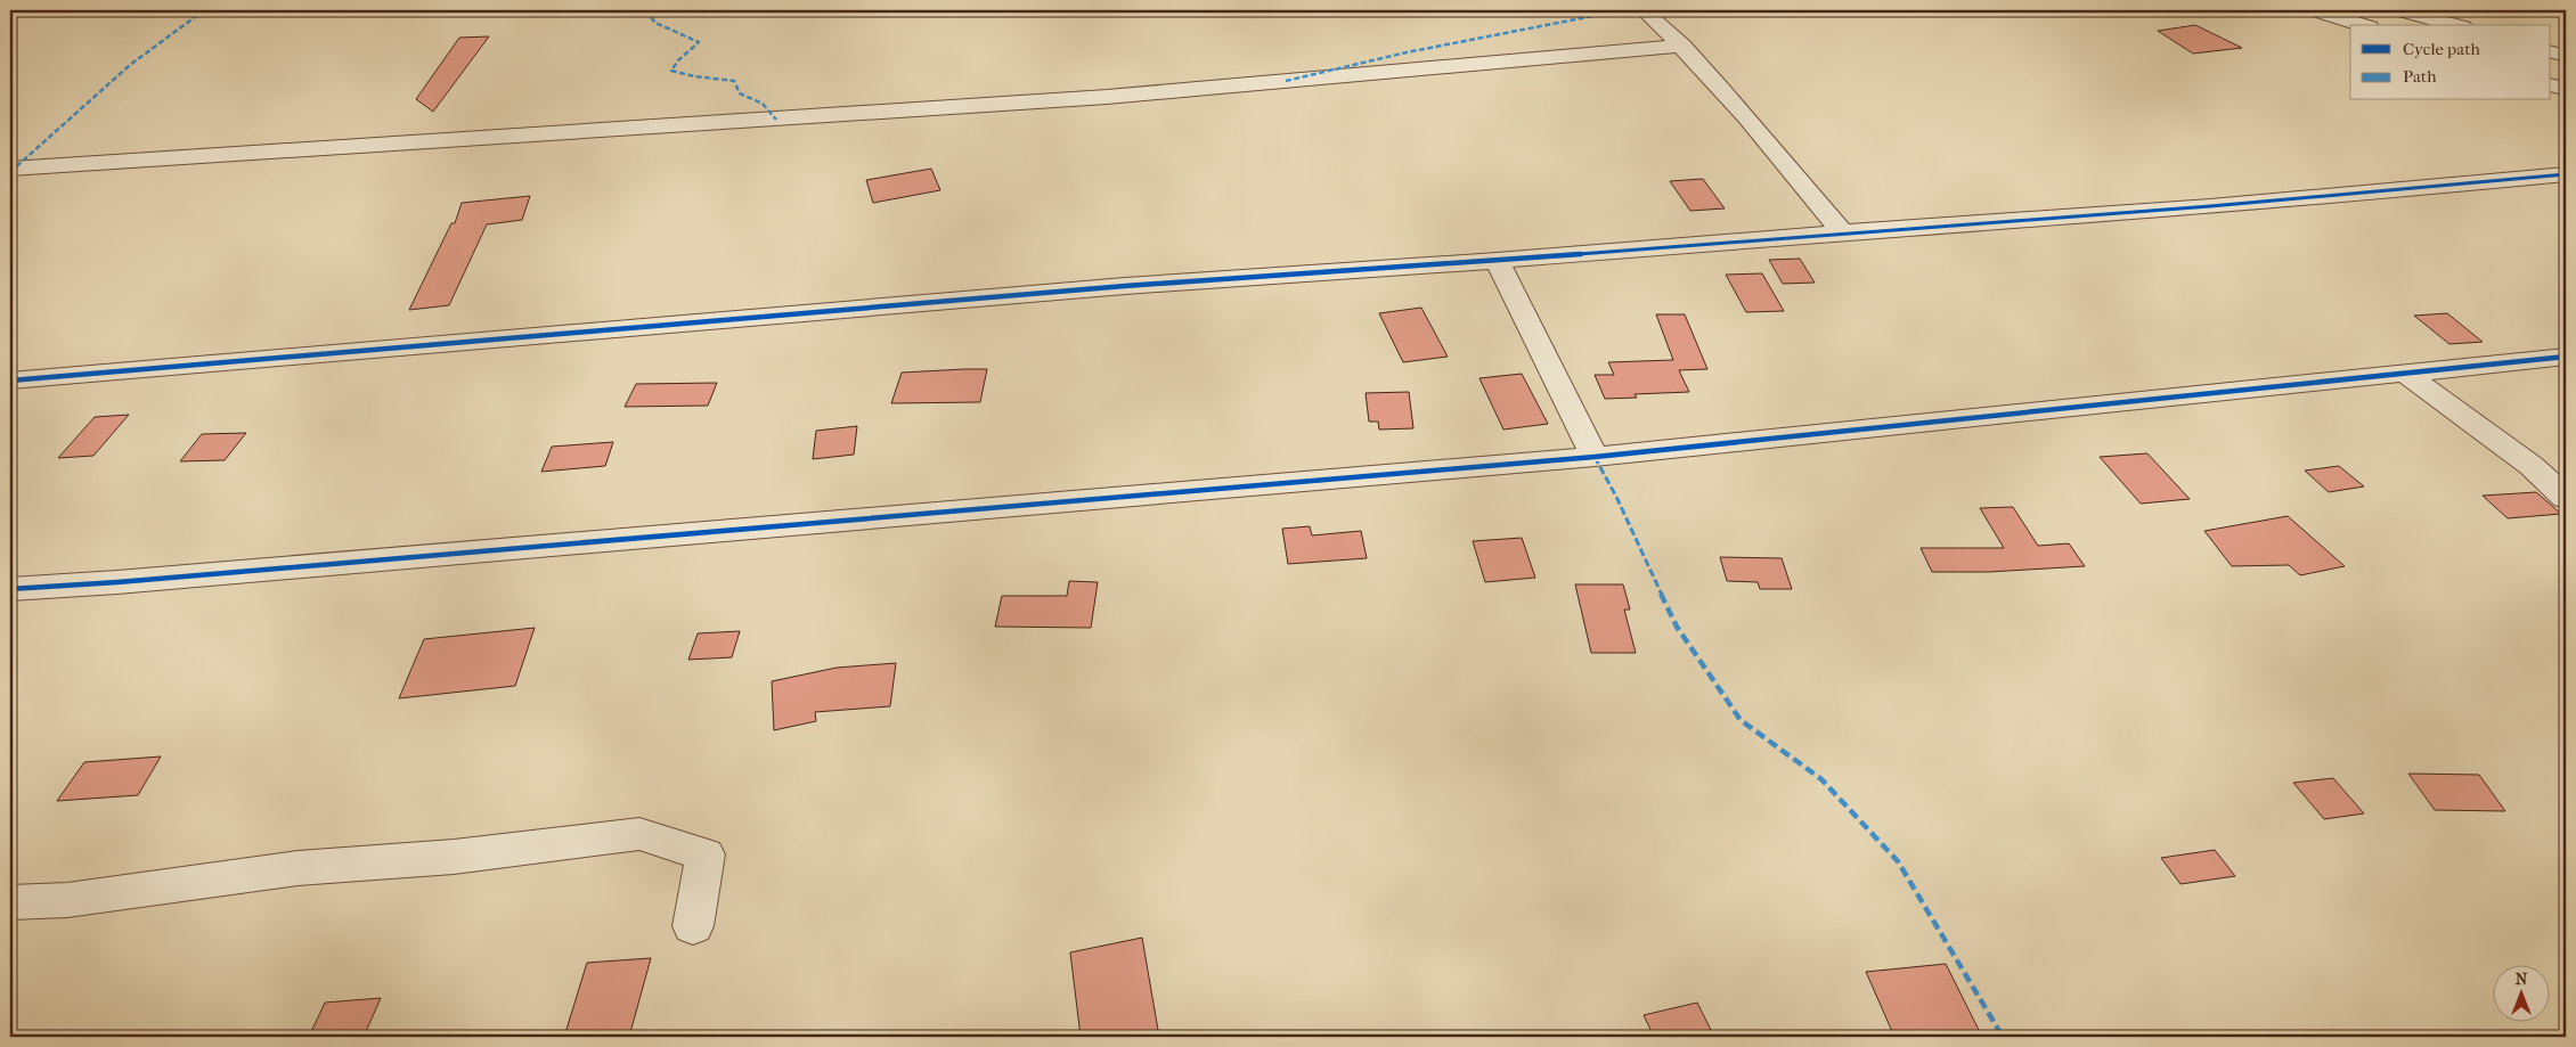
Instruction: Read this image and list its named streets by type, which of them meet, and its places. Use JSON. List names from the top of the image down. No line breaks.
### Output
{"legend":["Cycle path","Path"],"north":"top"}
